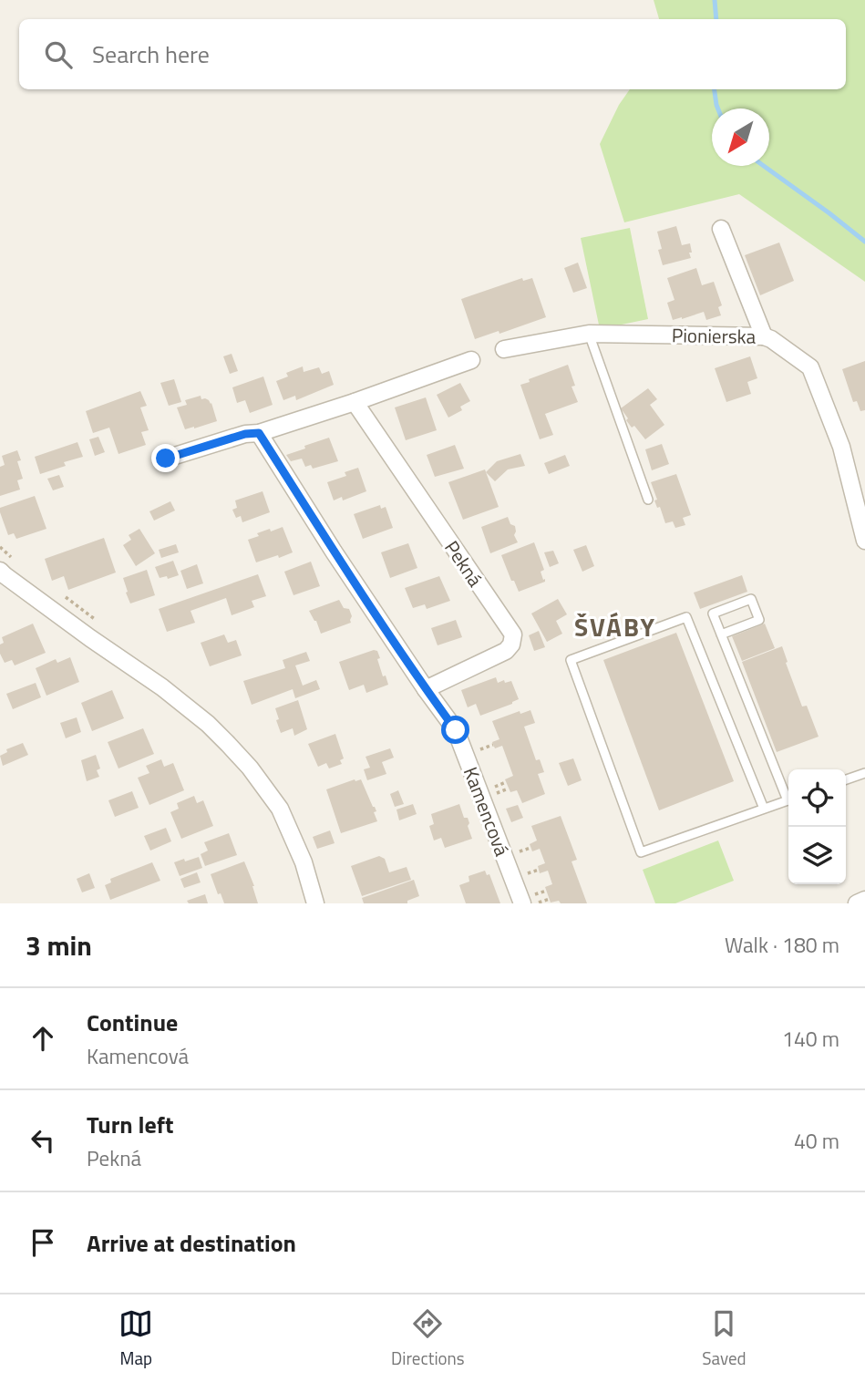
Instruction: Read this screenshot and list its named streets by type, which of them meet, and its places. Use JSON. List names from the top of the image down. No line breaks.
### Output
{"streets":{"street":["Pionierska","Pekná","Kamencová"]},"crossings":[["Pekná","Kamencová"]],"districts":["ŠVÁBY"],"north":"bottom left","page":{"search":"Search here","heading":["3 min","Walk · 180 m"],"list":[["Continue","Kamencová","140 m"],["Turn left","Pekná","40 m"],"Arrive at destination"],"nav":["Map","Directions","Saved"]}}
